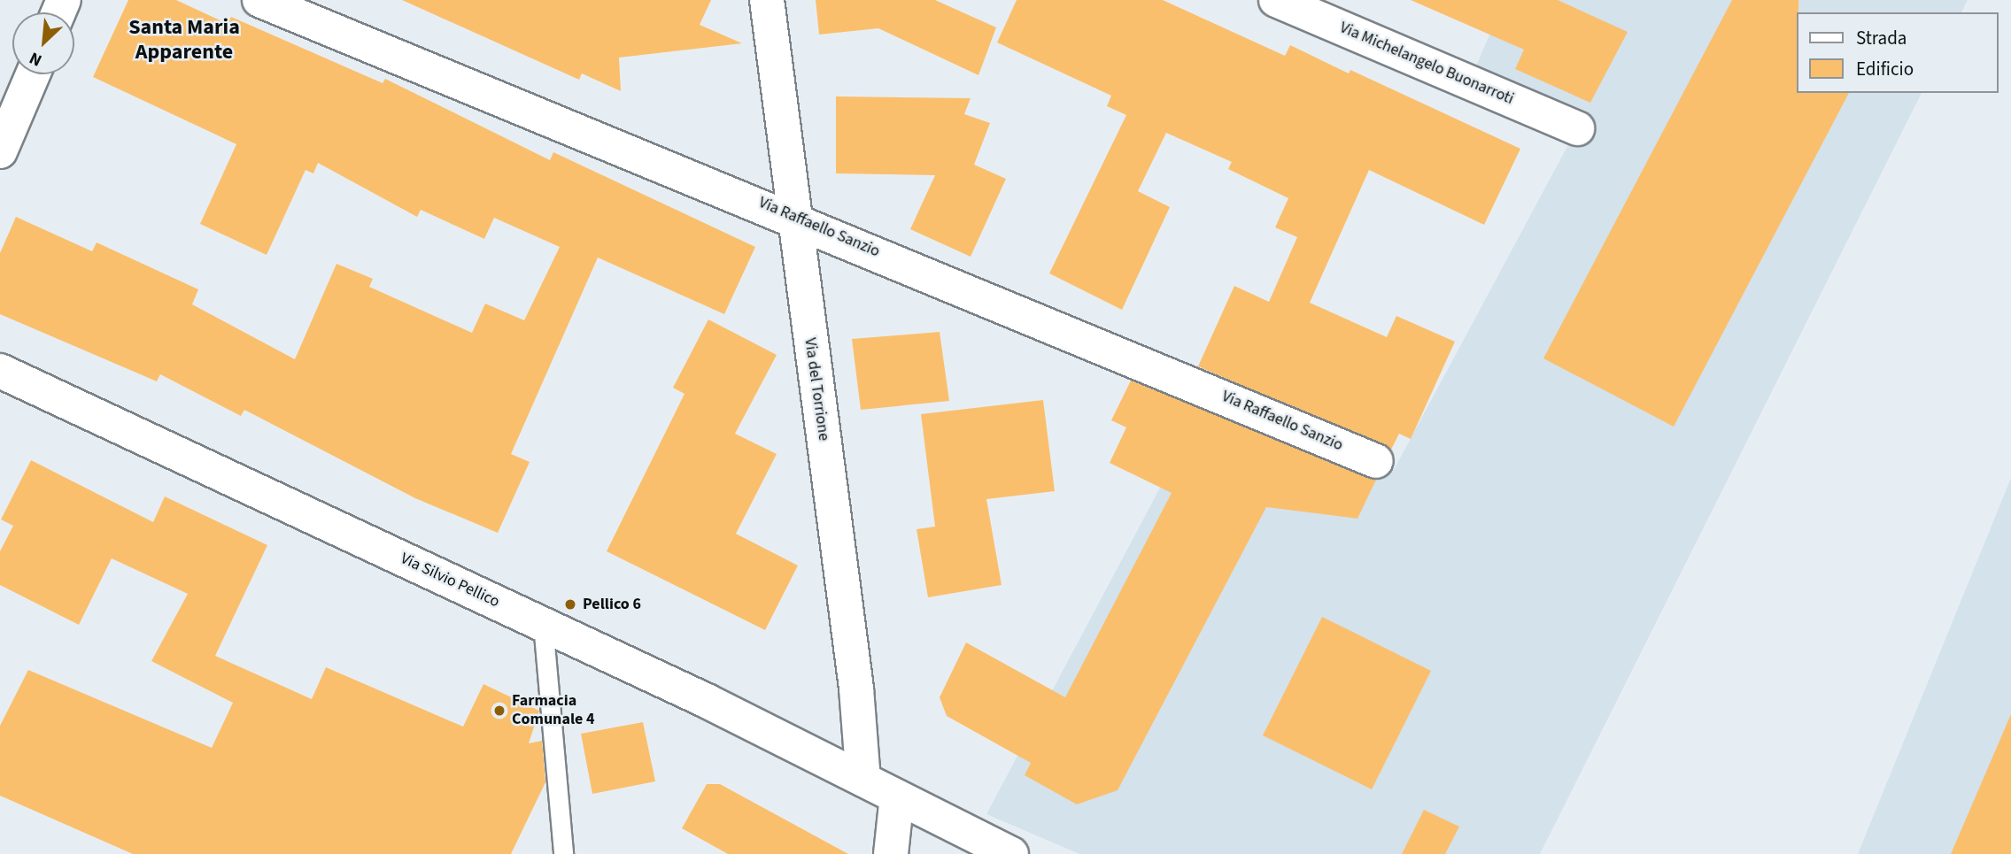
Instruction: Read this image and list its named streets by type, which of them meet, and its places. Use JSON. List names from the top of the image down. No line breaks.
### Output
{"streets":{"street":["Via Michelangelo Buonarroti","Via Raffaello Sanzio","Via del Torrione","Via Silvio Pellico"]},"crossings":[["Via Raffaello Sanzio","Via del Torrione"],["Via del Torrione","Via Silvio Pellico"]],"districts":["Santa Maria Apparente"],"places":["Pellico 6","Farmacia Comunale 4"],"legend":["Strada","Edificio"],"north":"bottom left"}
